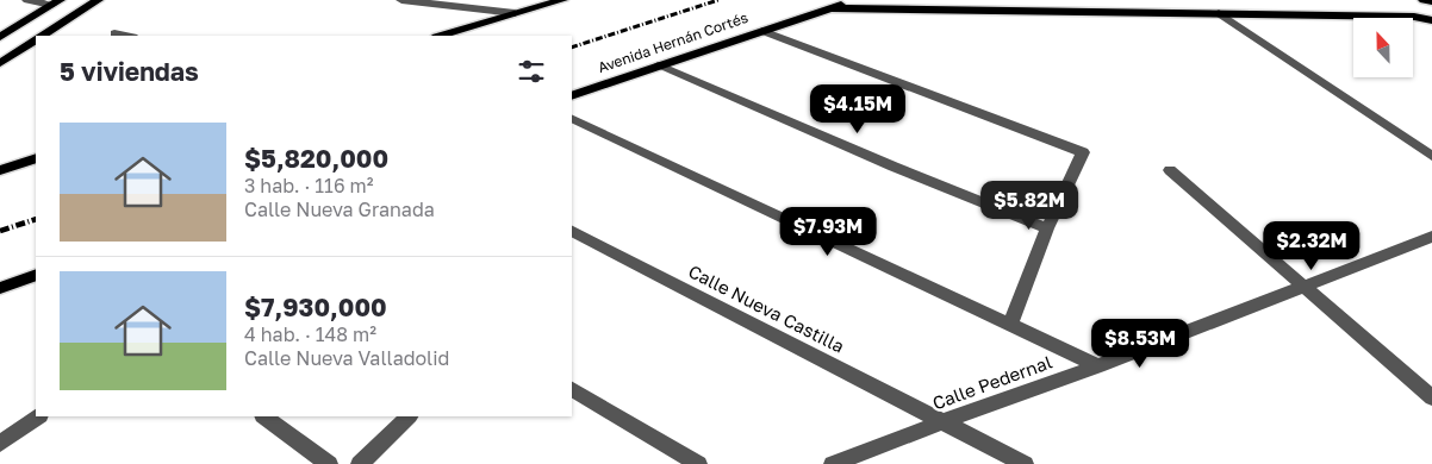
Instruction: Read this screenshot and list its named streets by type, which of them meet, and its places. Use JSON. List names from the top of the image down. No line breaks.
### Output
{"streets":{"main road":["Avenida Hernán Cortés"],"street":["Calle Nueva Castilla","Calle Pedernal"]},"crossings":[["Calle Nueva Castilla","Calle Pedernal"]],"north":"top","page":{"heading":"5 viviendas","price":["$4.15M","$5.82M","$7.93M","$2.32M","$8.53M"],"list":[{"name":"$5,820,000","note":"3 hab. · 116 m² · Calle Nueva Granada"},{"name":"$7,930,000","note":"4 hab. · 148 m² · Calle Nueva Valladolid"}]}}
